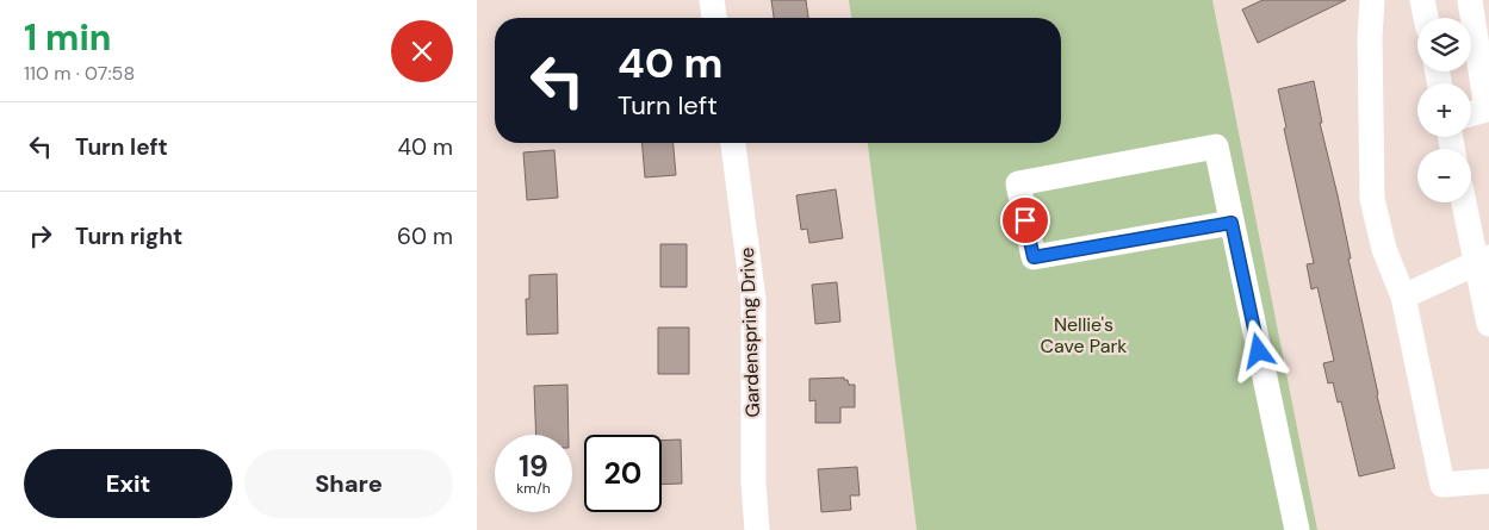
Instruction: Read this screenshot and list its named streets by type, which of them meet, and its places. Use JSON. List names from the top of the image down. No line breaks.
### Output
{"streets":{"street":["Gardenspring Drive"]},"parks":["Nellie's Cave Park"],"page":{"heading":["1 min","110 m · 07:58"],"map_buttons":["+","−"],"turn":["40 m","Turn left"],"list":[{"name":"Turn left","value":"40 m"},{"name":"Turn right","value":"60 m"}],"speed":"19 km/h","limit":"20","buttons":["Exit","Share"]}}
